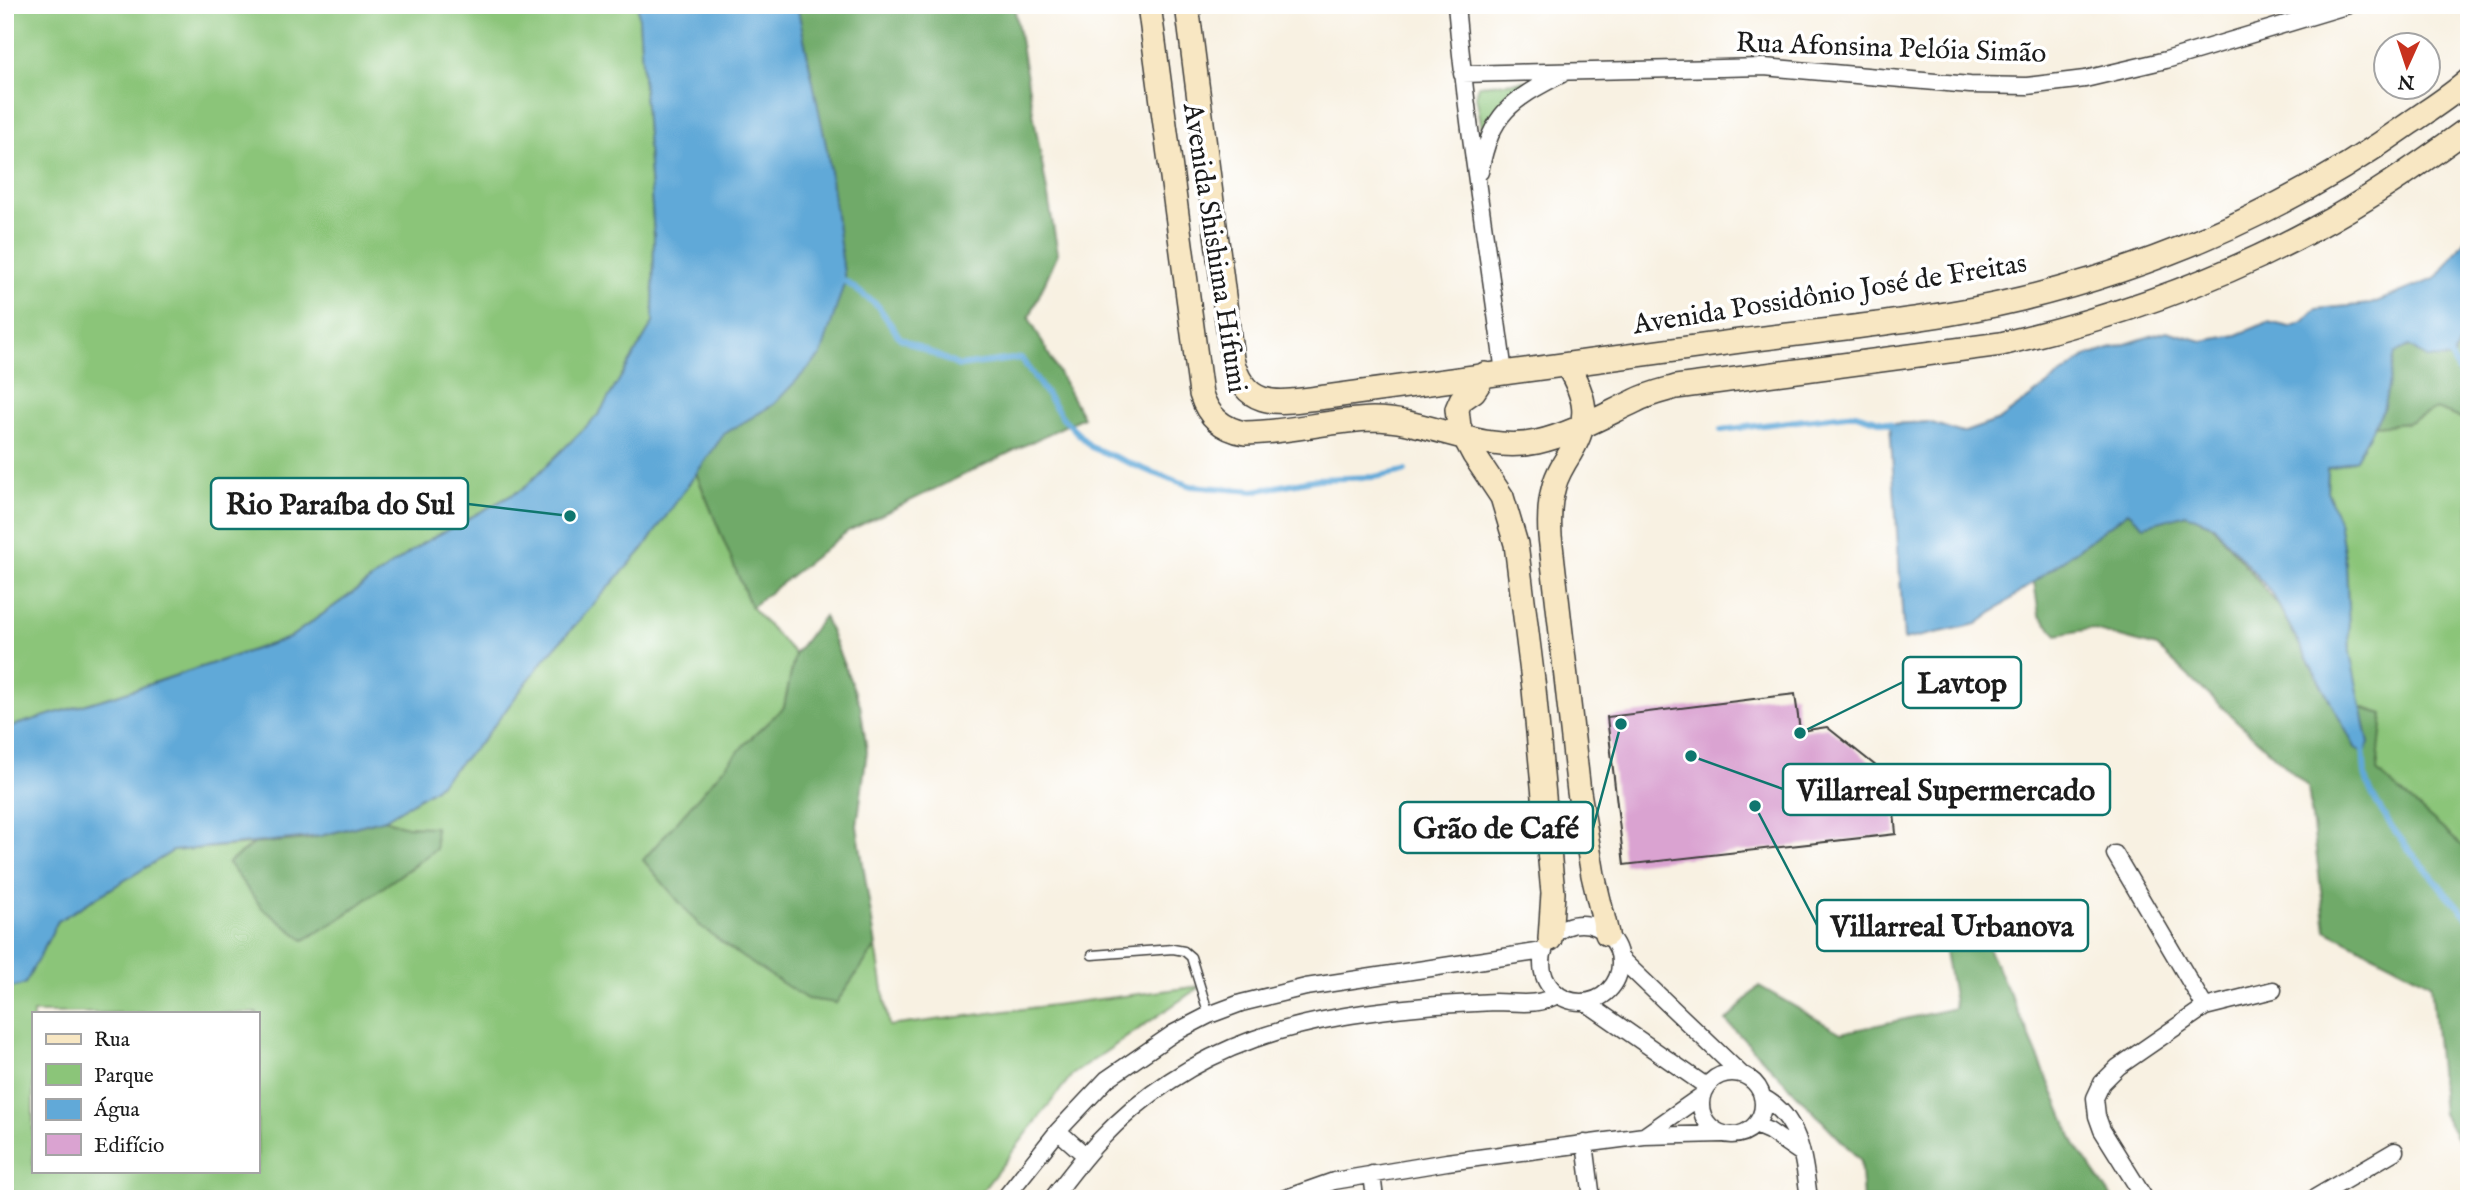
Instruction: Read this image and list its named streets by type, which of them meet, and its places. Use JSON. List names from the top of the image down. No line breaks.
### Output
{"streets":{"street":["Rua Afonsina Pelóia Simão","Avenida Shishima Hifumi","Avenida Possidônio José de Freitas"]},"crossings":[["Avenida Shishima Hifumi","Avenida Possidônio José de Freitas"]],"places":["Rio Paraíba do Sul","Grão de Café","Lavtop","Villarreal Supermercado","Villarreal Urbanova"],"legend":["Rua","Parque","Água","Edifício"],"north":"bottom"}
